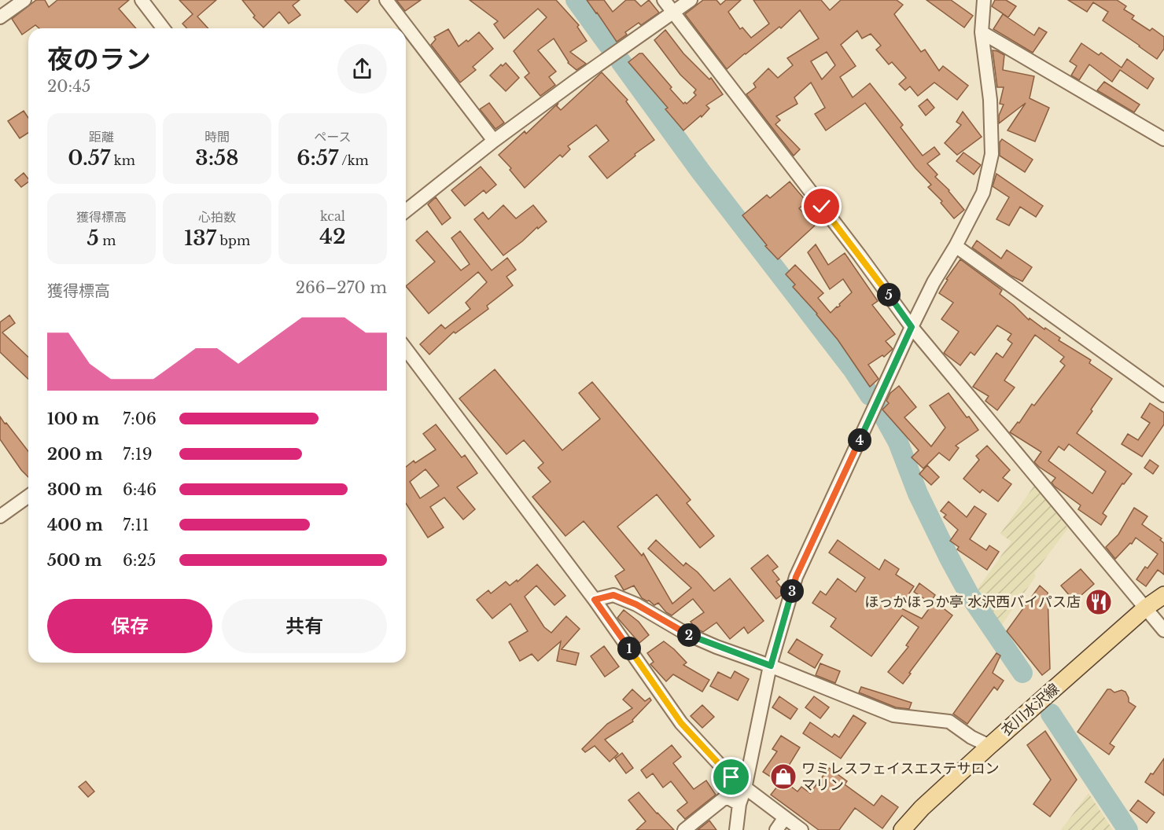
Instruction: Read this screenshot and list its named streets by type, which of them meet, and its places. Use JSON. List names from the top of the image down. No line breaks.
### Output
{"streets":{"main road":["衣川水沢線"]},"places":{"restaurant":["ほっかほっか亭 水沢西バイパス店"],"shop":["ワミレスフェイスエステサロン マリン"]},"page":{"heading":["夜のラン","20:45"],"stats":[["距離","0.57 km"],["時間","3:58"],["ペース","6:57 /km"],["獲得標高","5 m"],["心拍数","137 bpm"],["kcal","42"]],"chart":["獲得標高","266–270 m"],"pins":["5","4","3","2","1"],"list":[{"name":"100 m","note":"7:06"},{"name":"200 m","note":"7:19"},{"name":"300 m","note":"6:46"},{"name":"400 m","note":"7:11"},{"name":"500 m","note":"6:25"}],"buttons":["保存","共有"]}}
